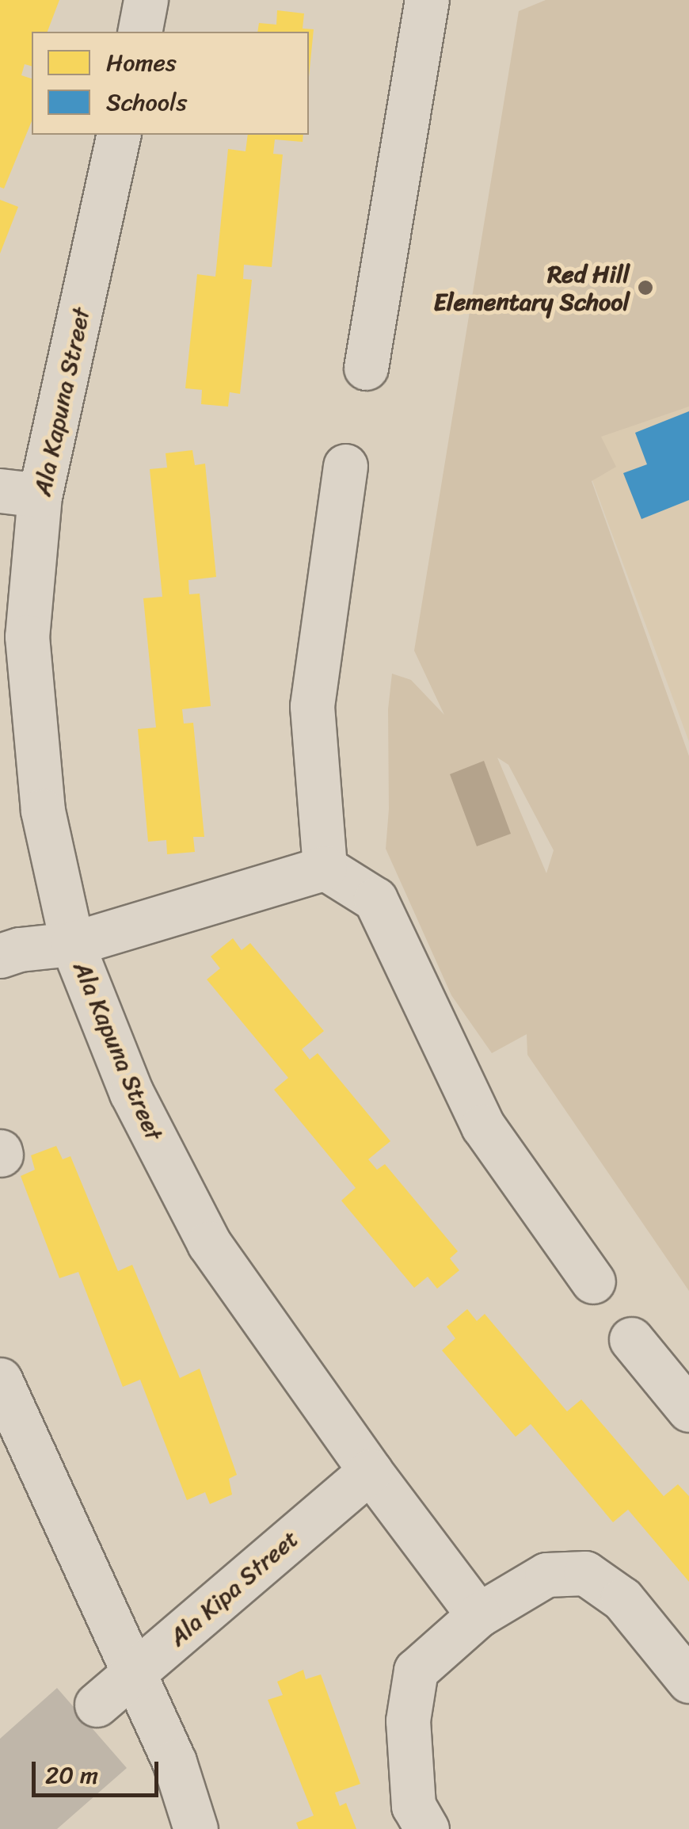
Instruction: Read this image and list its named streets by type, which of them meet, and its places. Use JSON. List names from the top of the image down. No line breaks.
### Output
{"streets":{"street":["Ala Kapuna Street","Ala Kipa Street"]},"crossings":[["Ala Kapuna Street","Ala Kipa Street"]],"places":["Red Hill Elementary School"],"legend":["Homes","Schools"],"scale_bar":"20 m"}
